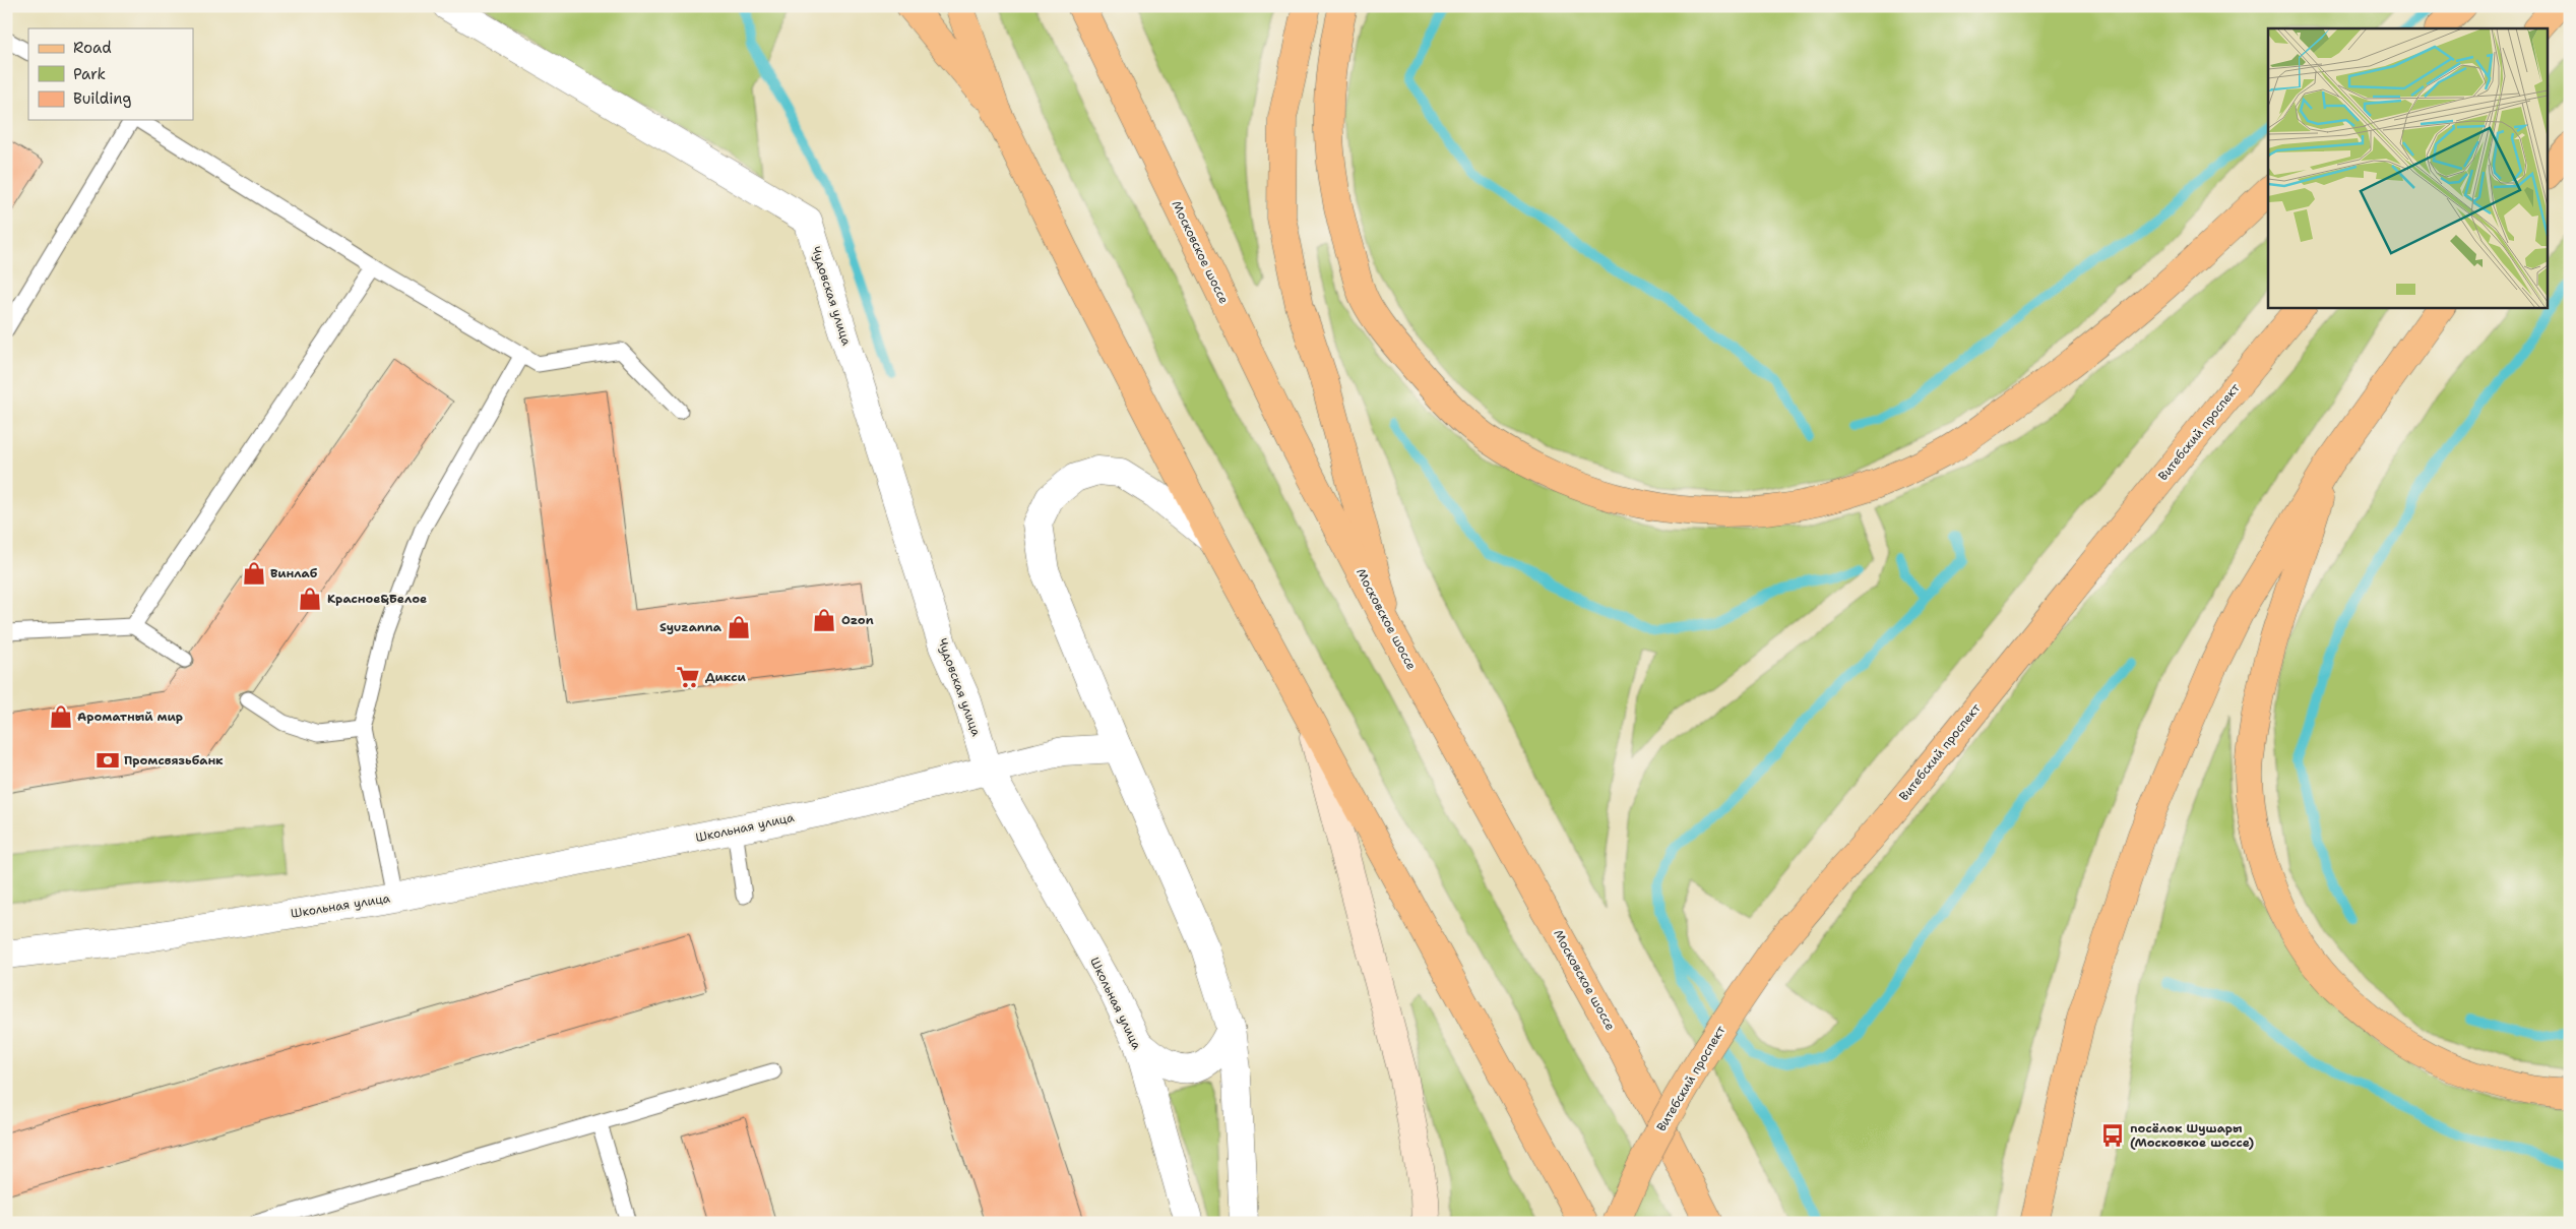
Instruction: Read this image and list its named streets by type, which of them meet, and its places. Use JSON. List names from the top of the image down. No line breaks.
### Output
{"streets":{"main road":["Московское шоссе","Витебский проспект"],"street":["Чудовская улица","Школьная улица"]},"crossings":[["Чудовская улица","Школьная улица"]],"places":{"shop":["Винлаб","Красное&Белое","Ozon","Syuzanna","Ароматный мир"],"supermarket":["Дикси"],"bank":["Промсвязьбанк"],"bus stop":["посёлок Шушары (Московкое шоссе)"]},"legend":["Road","Park","Building"]}
